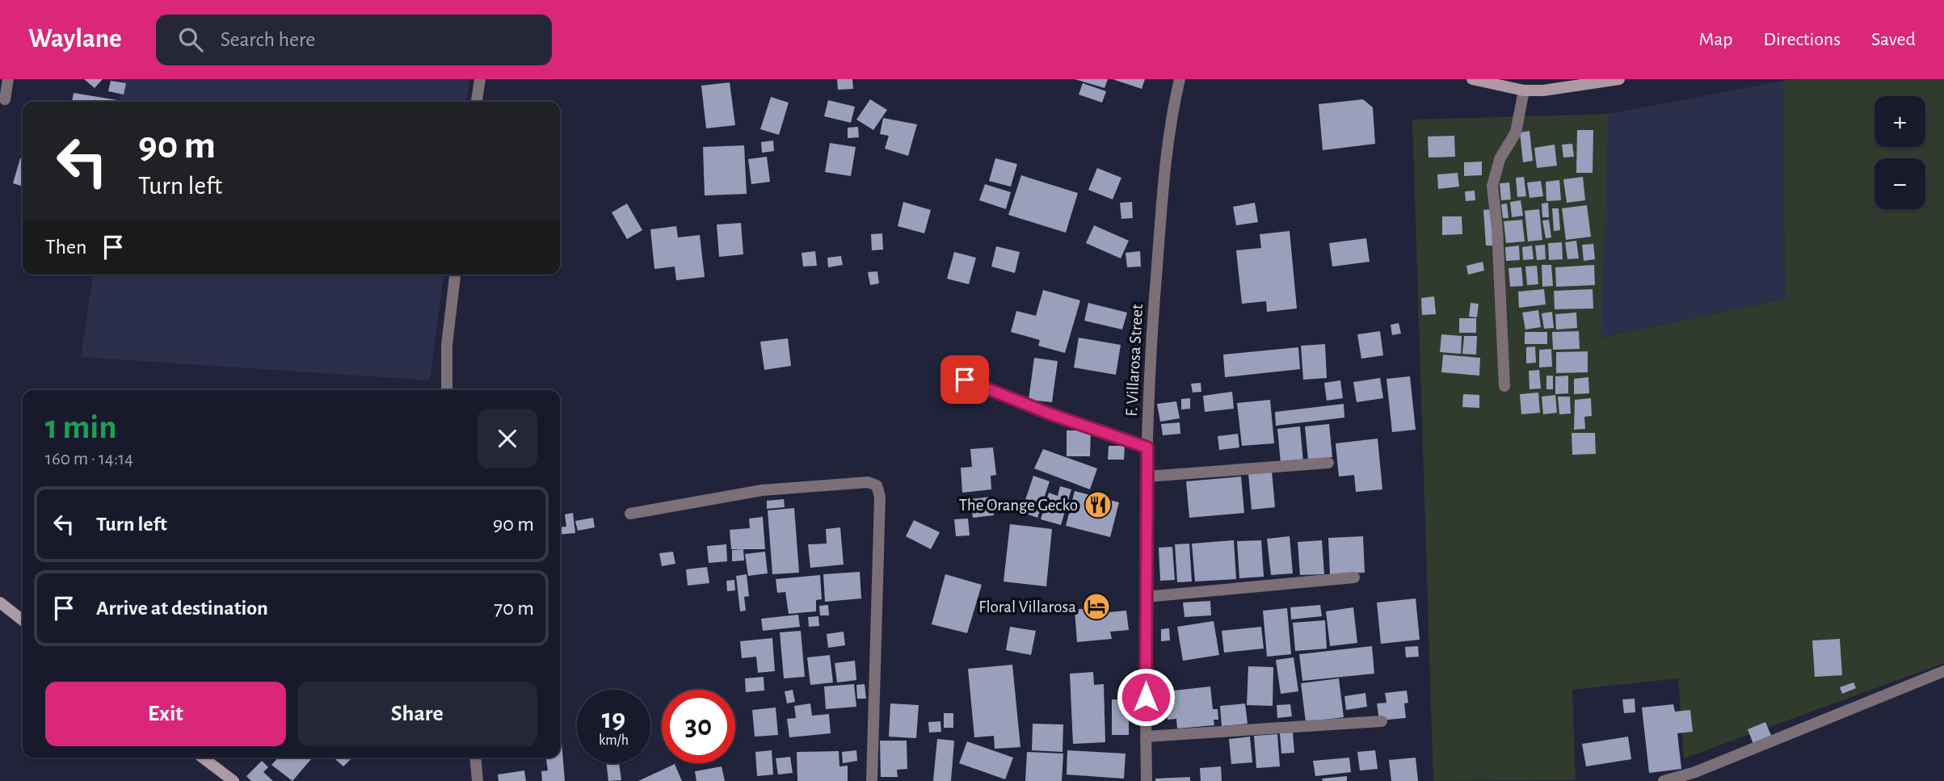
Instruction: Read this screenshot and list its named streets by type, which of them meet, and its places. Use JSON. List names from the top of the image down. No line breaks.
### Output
{"streets":{"street":["F. Villarosa Street"]},"places":{"restaurant":["The Orange Gecko"],"hotel":["Floral Villarosa"]},"page":{"header":"Waylane","search":"Search here","nav":["Map","Directions","Saved"],"map_buttons":["+","−"],"turn":["90 m","Turn left"],"then":"Then","heading":["1 min","160 m · 14:14"],"list":[{"name":"Turn left","value":"90 m"},{"name":"Arrive at destination","value":"70 m"}],"buttons":["Exit","Share"],"speed":"19 km/h","limit":"30"}}
